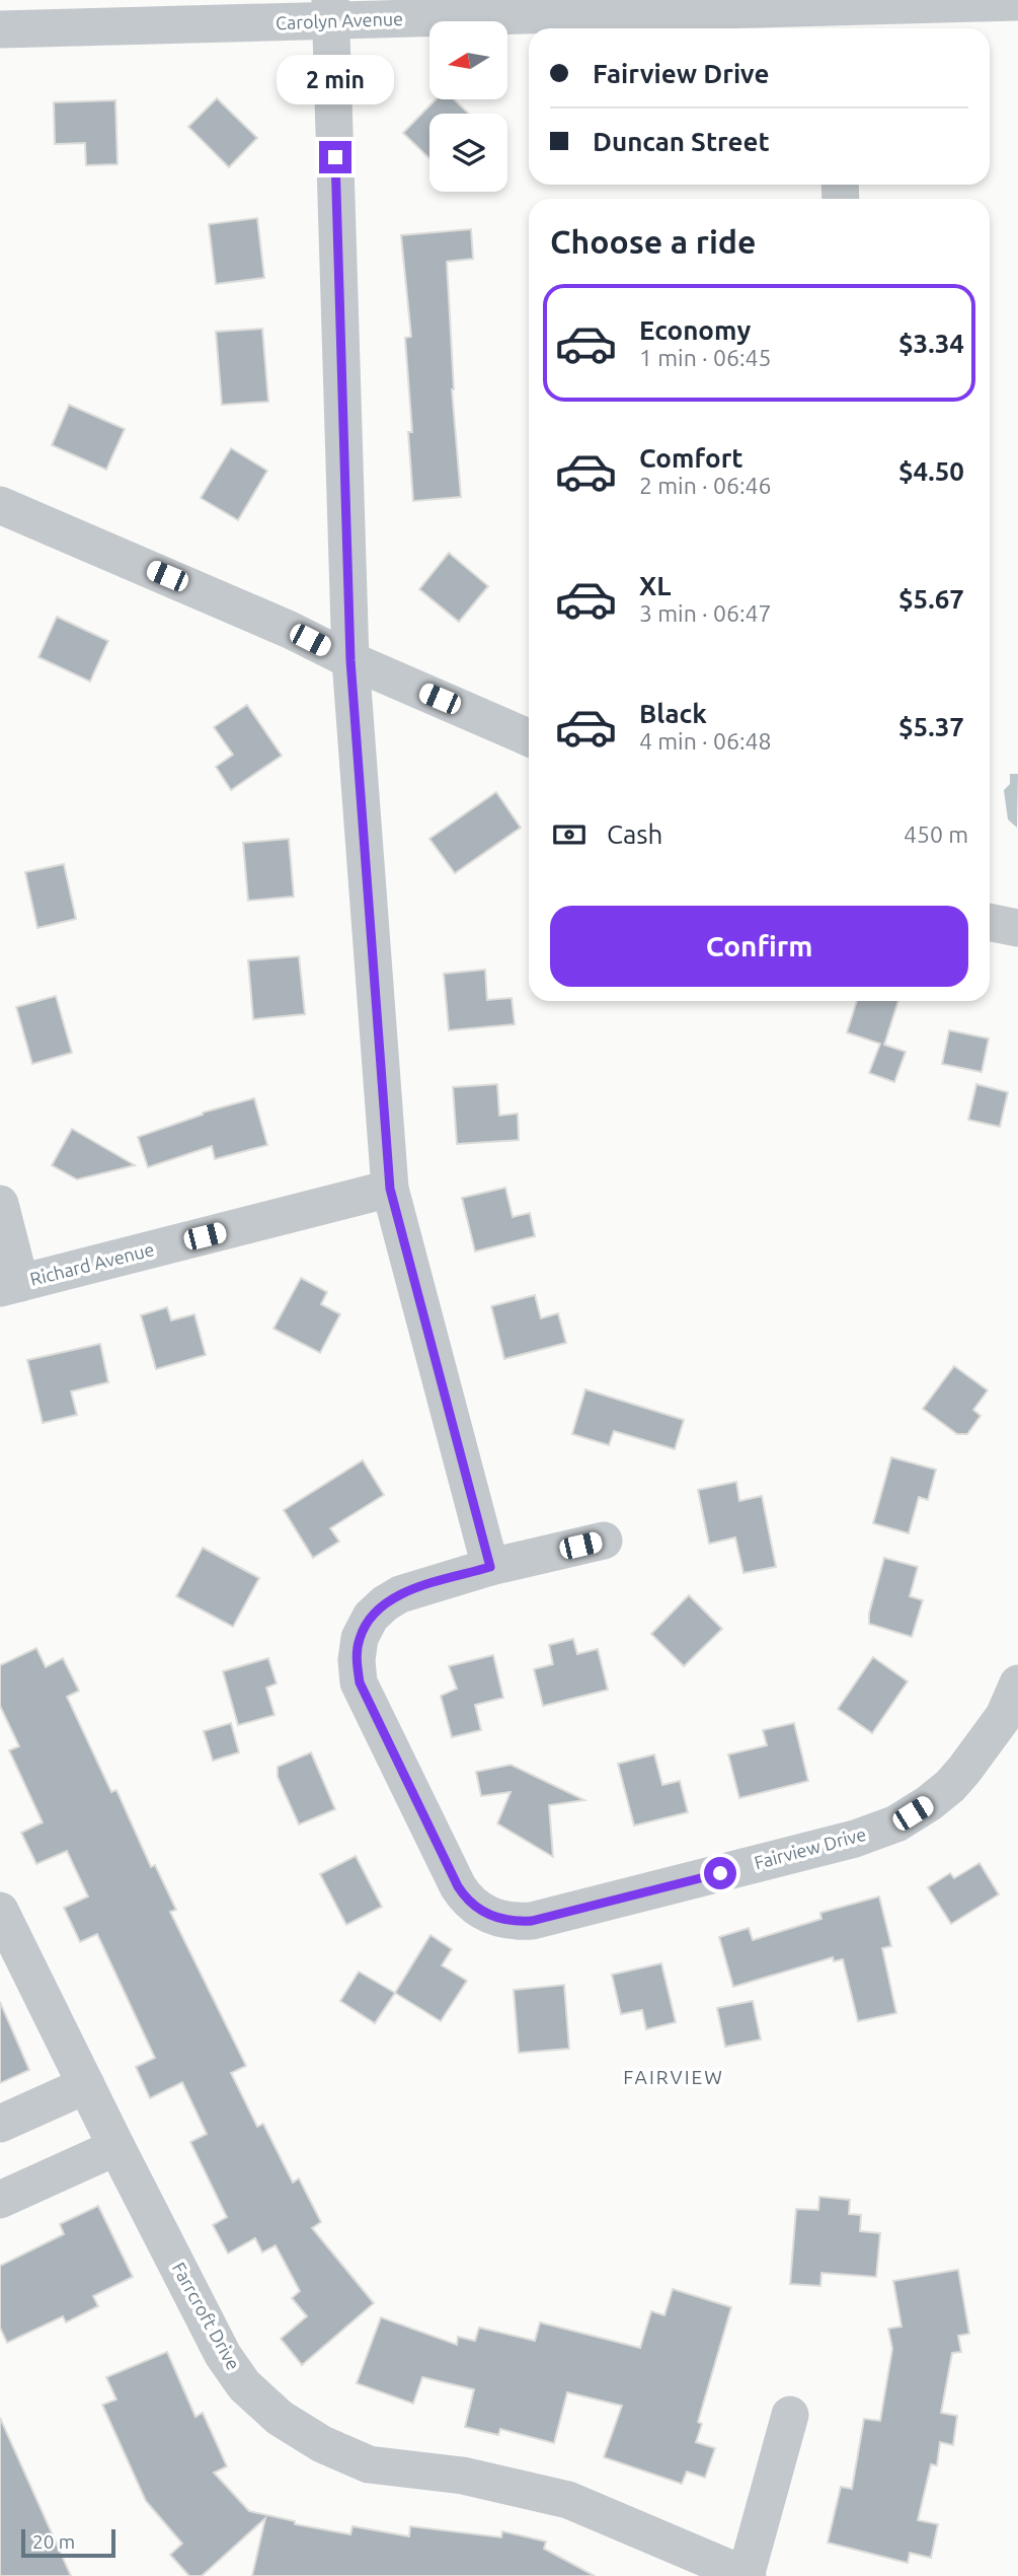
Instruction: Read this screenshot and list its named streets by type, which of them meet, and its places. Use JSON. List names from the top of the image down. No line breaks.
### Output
{"streets":{"street":["Carolyn Avenue","Richard Avenue","Fairview Drive","Farrcroft Drive"]},"districts":["FAIRVIEW"],"scale_bar":"20 m","north":"left","page":{"banner":["Fairview Drive","Duncan Street"],"bubble":"2 min","heading":"Choose a ride","list":[{"name":"Economy","note":"1 min · 06:45","value":"$3.34"},{"name":"Comfort","note":"2 min · 06:46","value":"$4.50"},{"name":"XL","note":"3 min · 06:47","value":"$5.67"},{"name":"Black","note":"4 min · 06:48","value":"$5.37"}],"pay":["Cash","450 m"],"buttons":"Confirm","scale":"20 m"}}
